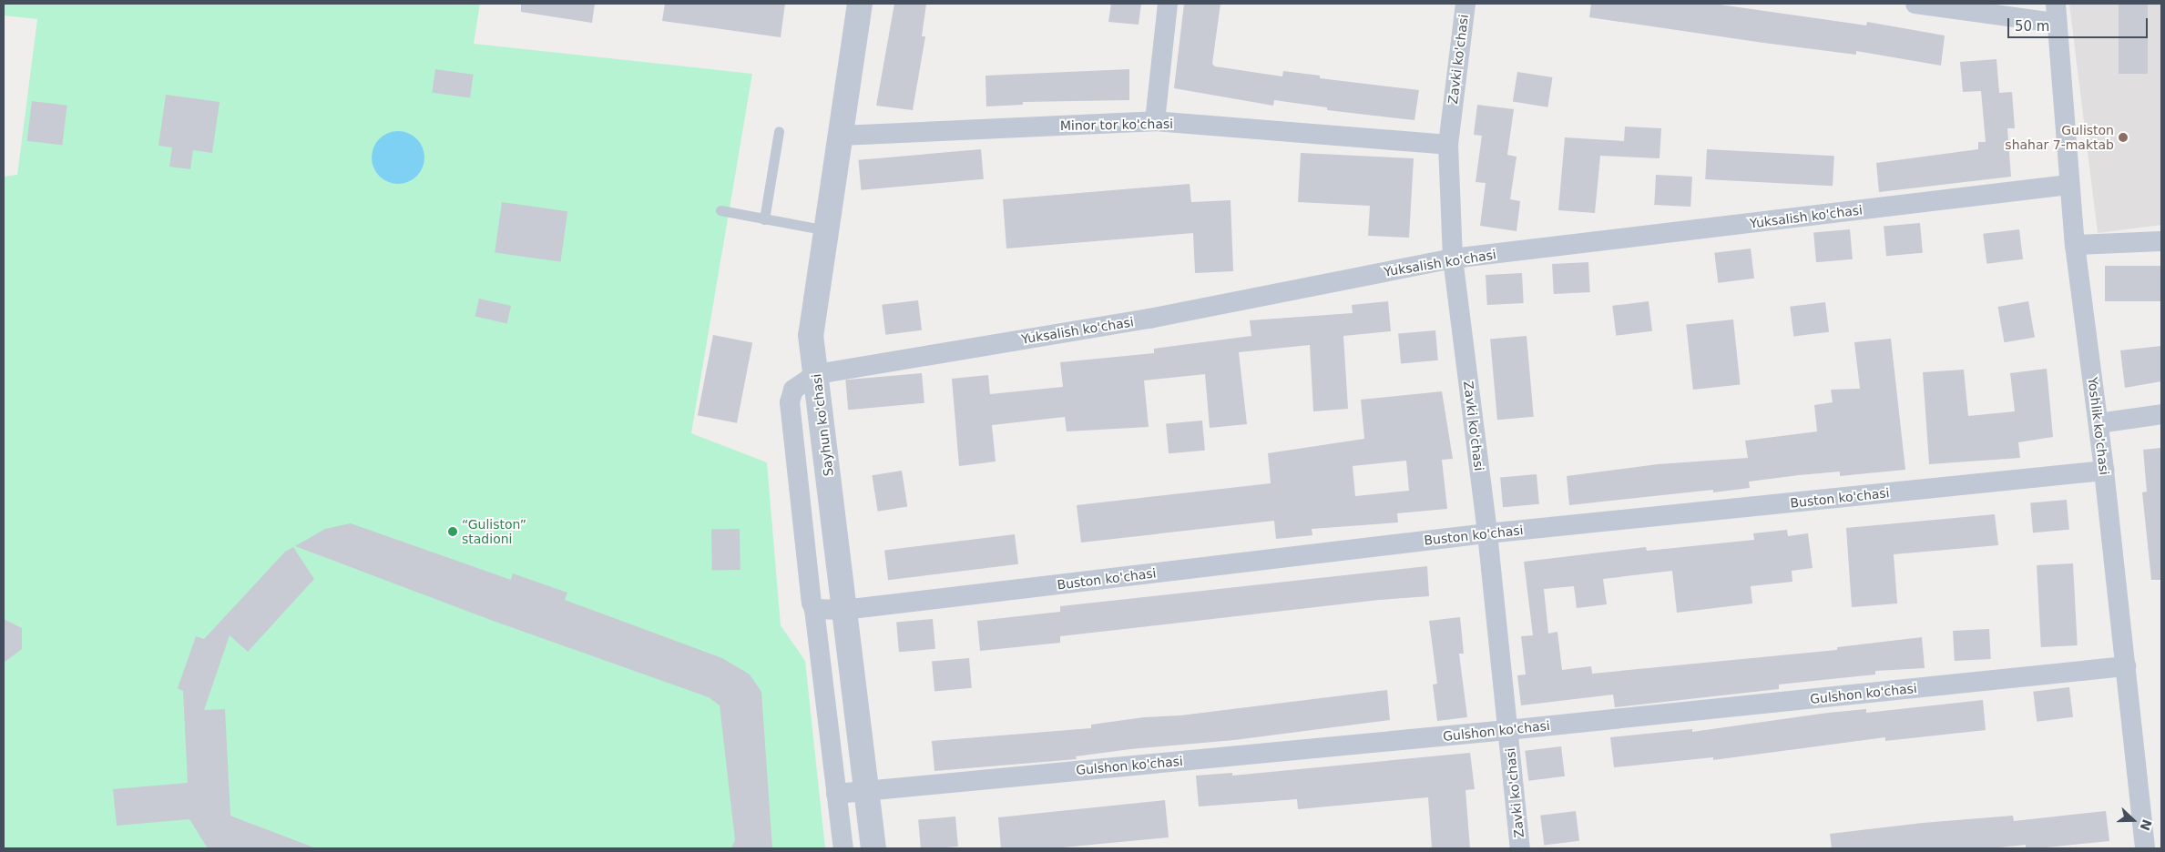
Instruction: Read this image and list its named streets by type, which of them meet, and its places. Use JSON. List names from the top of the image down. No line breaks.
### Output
{"streets":{"street":["Zavki ko'chasi","Minor tor ko'chasi","Yuksalish ko'chasi","Sayhun ko'chasi","Yoshlik ko'chasi","Buston ko'chasi","Gulshon ko'chasi"]},"crossings":[["Zavki ko'chasi","Minor tor ko'chasi"],["Zavki ko'chasi","Yuksalish ko'chasi"],["Zavki ko'chasi","Buston ko'chasi"],["Zavki ko'chasi","Gulshon ko'chasi"],["Minor tor ko'chasi","Sayhun ko'chasi"],["Yuksalish ko'chasi","Sayhun ko'chasi"],["Yuksalish ko'chasi","Yoshlik ko'chasi"],["Sayhun ko'chasi","Buston ko'chasi"],["Sayhun ko'chasi","Gulshon ko'chasi"],["Yoshlik ko'chasi","Buston ko'chasi"],["Yoshlik ko'chasi","Gulshon ko'chasi"]],"places":["Guliston shahar 7-maktab","“Guliston” stadioni"],"scale_bar":"50 m","north":"right"}
